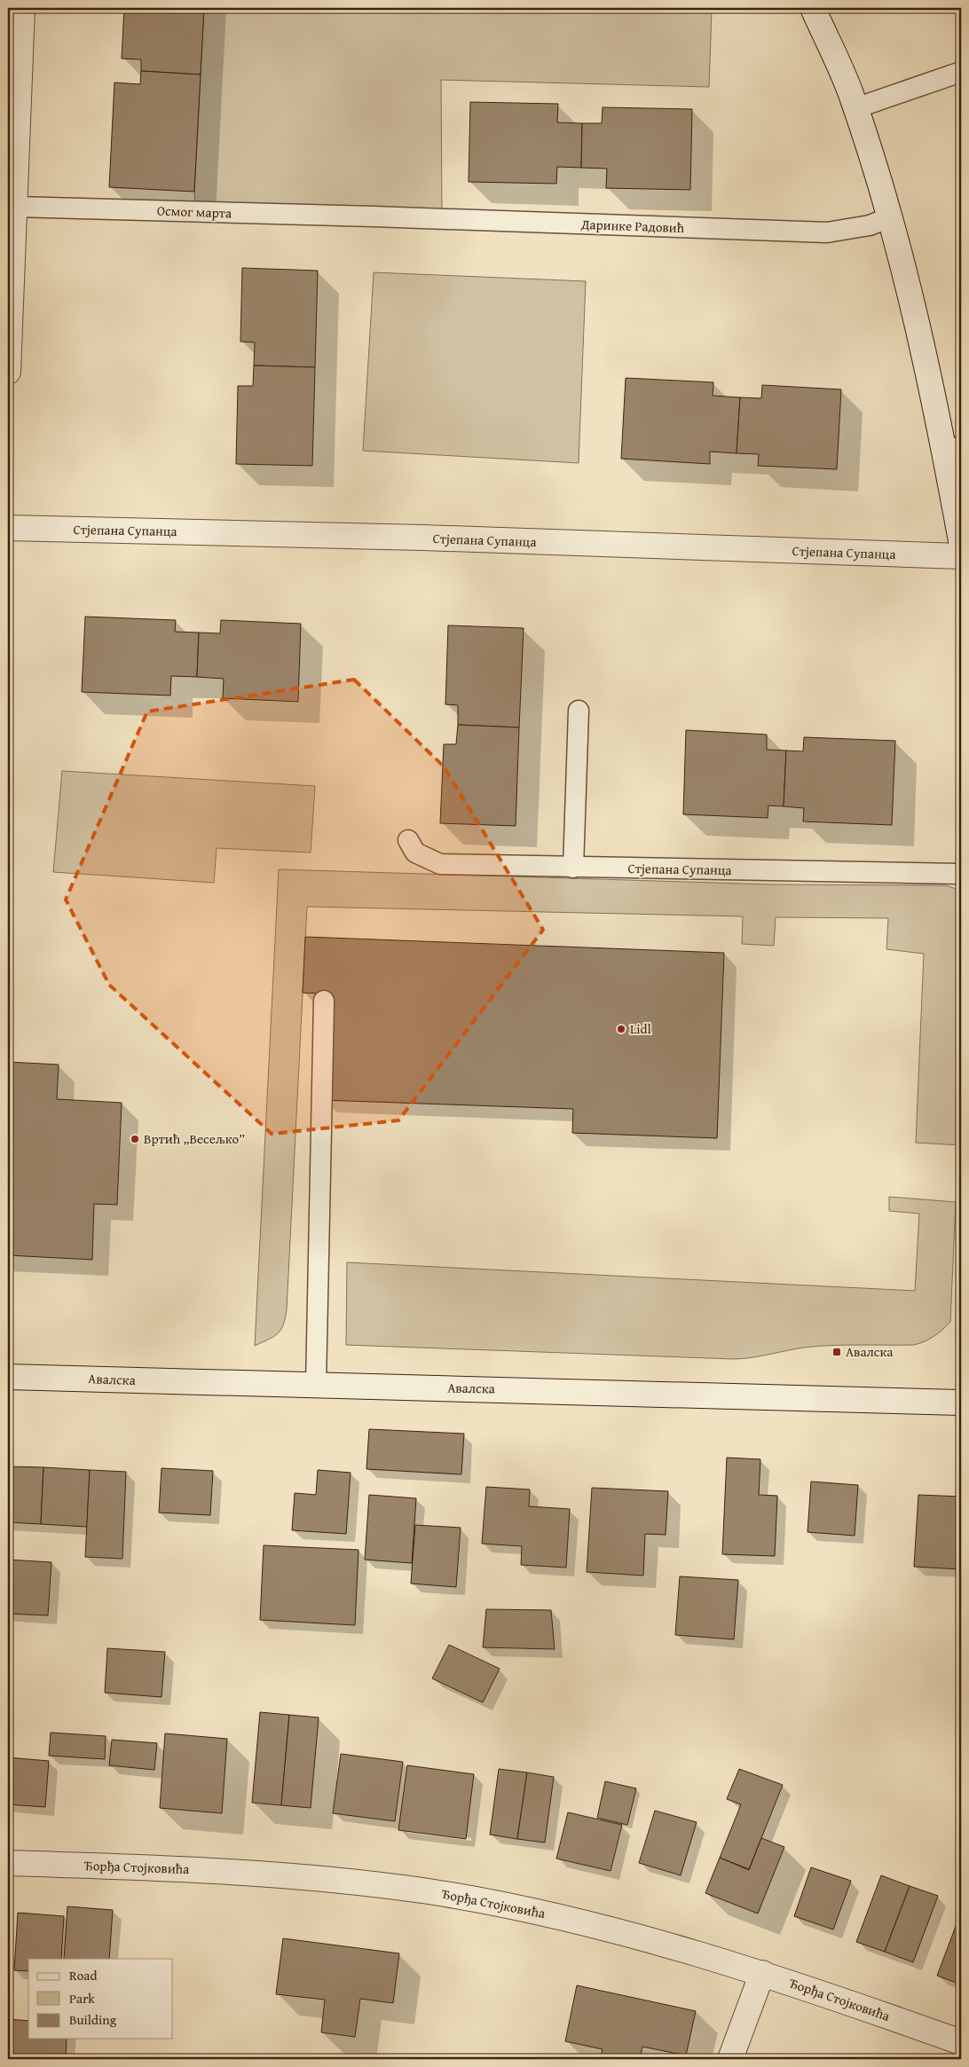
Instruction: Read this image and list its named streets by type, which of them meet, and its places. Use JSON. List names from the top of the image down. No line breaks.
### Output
{"streets":{"street":["Стјепана Супанца","Авалска","Ђорђа Стојковића"],"lane":["Осмог марта","Даринке Радовић"]},"crossings":[["Осмог марта","Даринке Радовић"]],"places":{"other":["Lidl","Вртић „Весељко”"],"transit":["Авалска"]},"legend":["Road","Park","Building"]}
